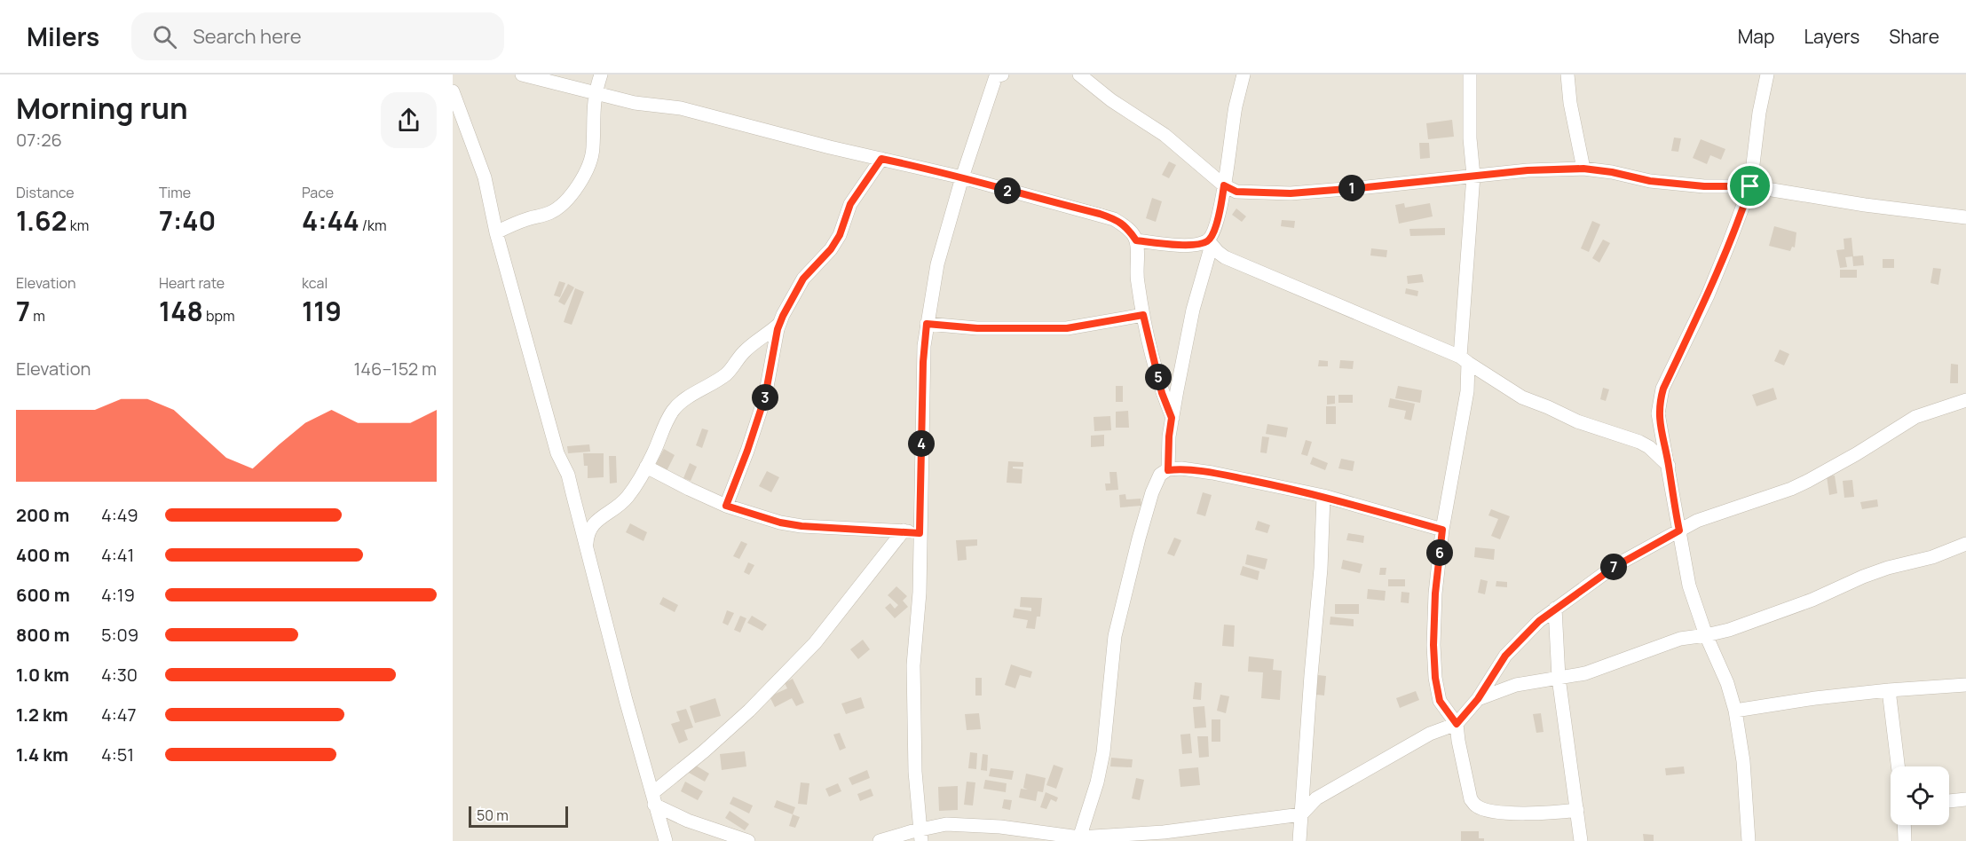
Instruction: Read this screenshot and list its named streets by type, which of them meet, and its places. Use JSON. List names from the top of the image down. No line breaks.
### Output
{"scale_bar":"50 m","page":{"header":"Milers","search":"Search here","nav":["Map","Layers","Share"],"heading":["Morning run","07:26"],"stats":[["Distance","1.62 km"],["Time","7:40"],["Pace","4:44 /km"],["Elevation","7 m"],["Heart rate","148 bpm"],["kcal","119"]],"pins":["1","2","5","3","4","6","7"],"chart":["Elevation","146–152 m"],"list":[{"name":"200 m","note":"4:49"},{"name":"400 m","note":"4:41"},{"name":"600 m","note":"4:19"},{"name":"800 m","note":"5:09"},{"name":"1.0 km","note":"4:30"},{"name":"1.2 km","note":"4:47"},{"name":"1.4 km","note":"4:51"}],"scale":"50 m"}}
